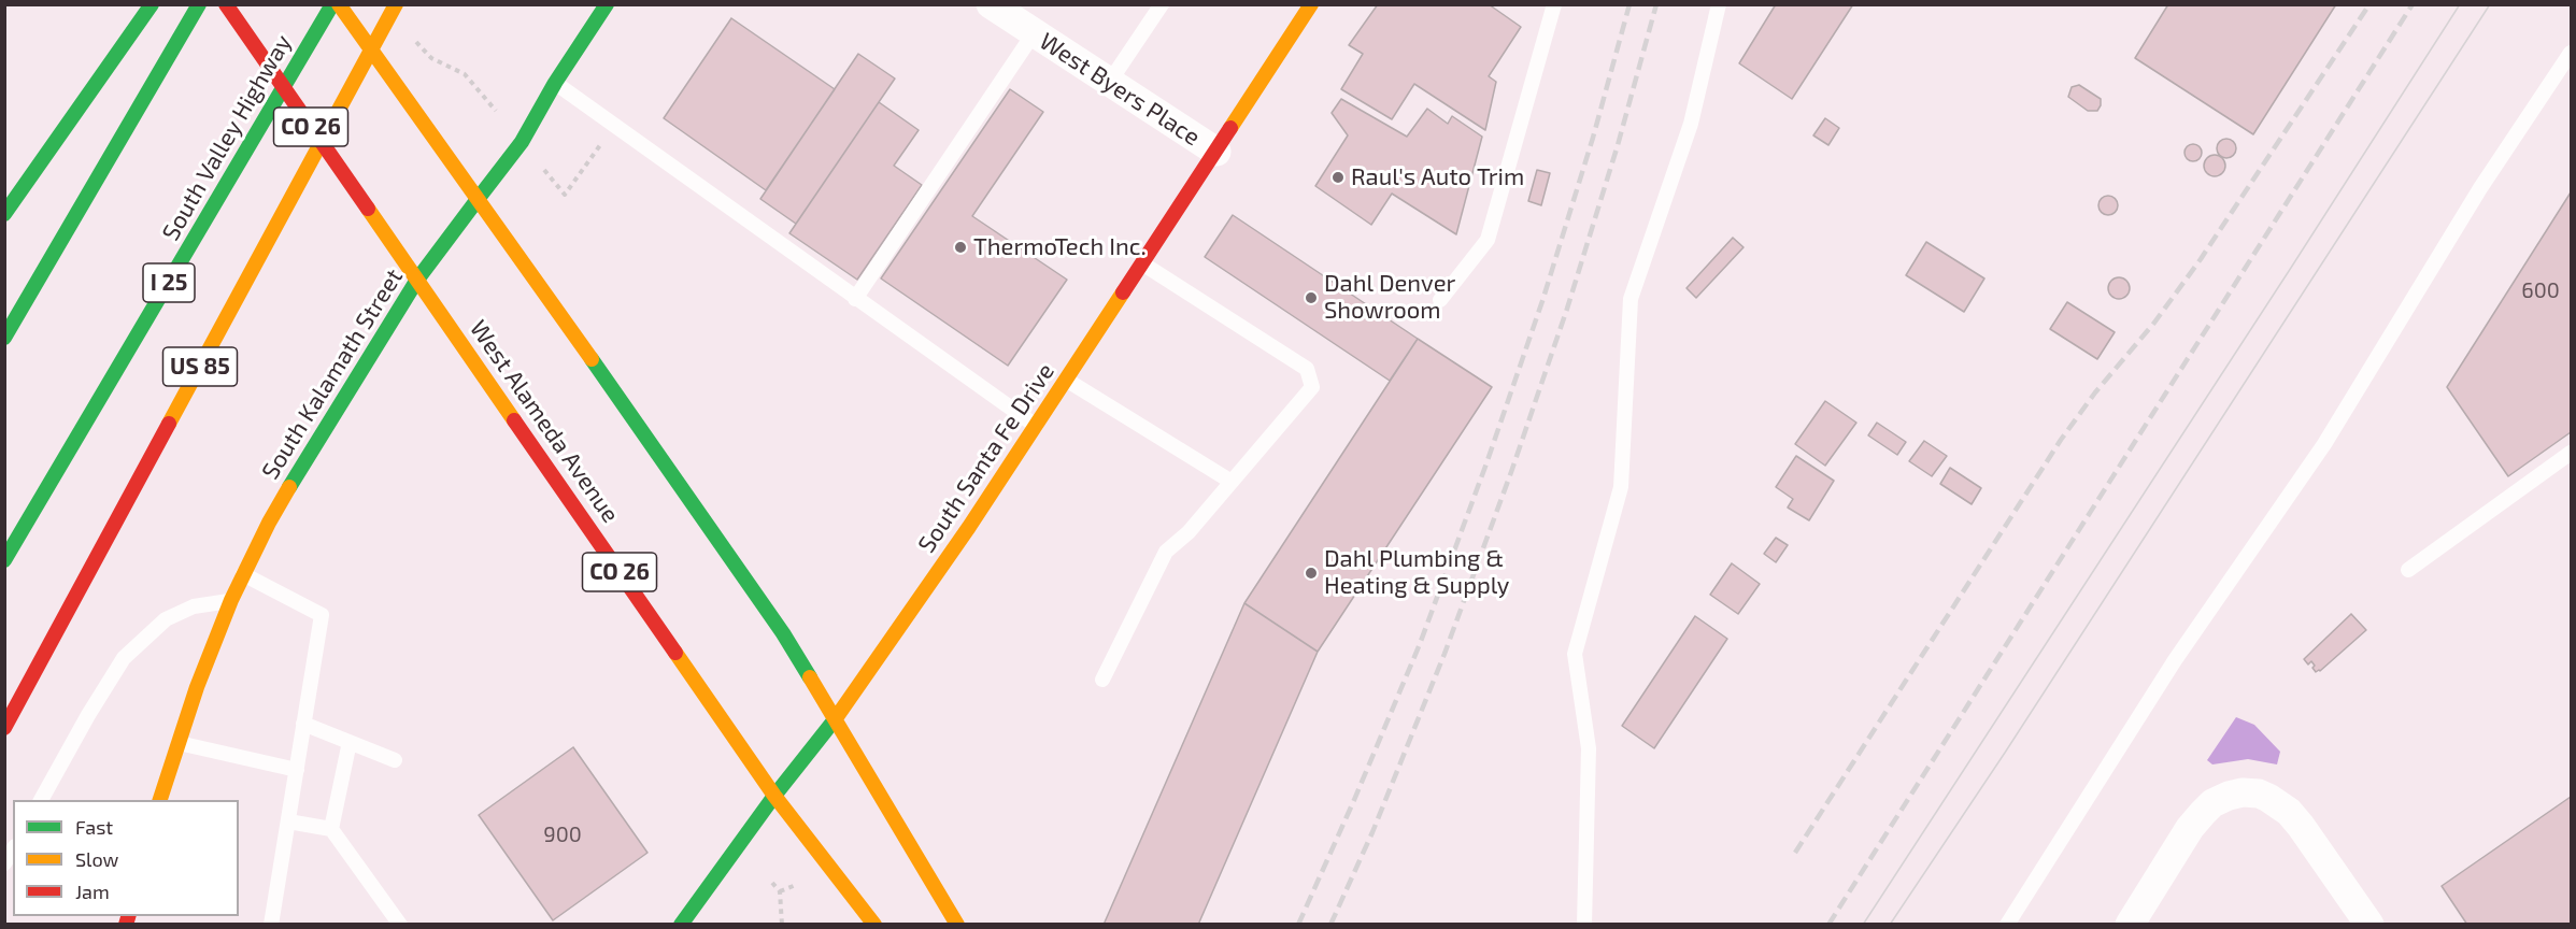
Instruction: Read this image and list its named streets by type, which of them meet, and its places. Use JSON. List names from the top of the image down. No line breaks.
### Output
{"streets":{"main road":["CO 26","South Valley Highway","I 25","US 85","South Kalamath Street","West Alameda Avenue","South Santa Fe Drive"],"street":["West Byers Place"]},"crossings":[["West Byers Place","South Santa Fe Drive"],["South Kalamath Street","West Alameda Avenue"],["West Alameda Avenue","South Santa Fe Drive"]],"places":["Raul's Auto Trim","ThermoTech Inc.","Dahl Denver Showroom","Dahl Plumbing & Heating & Supply"],"house_numbers":["600","900"],"legend":["Fast","Slow","Jam"]}
